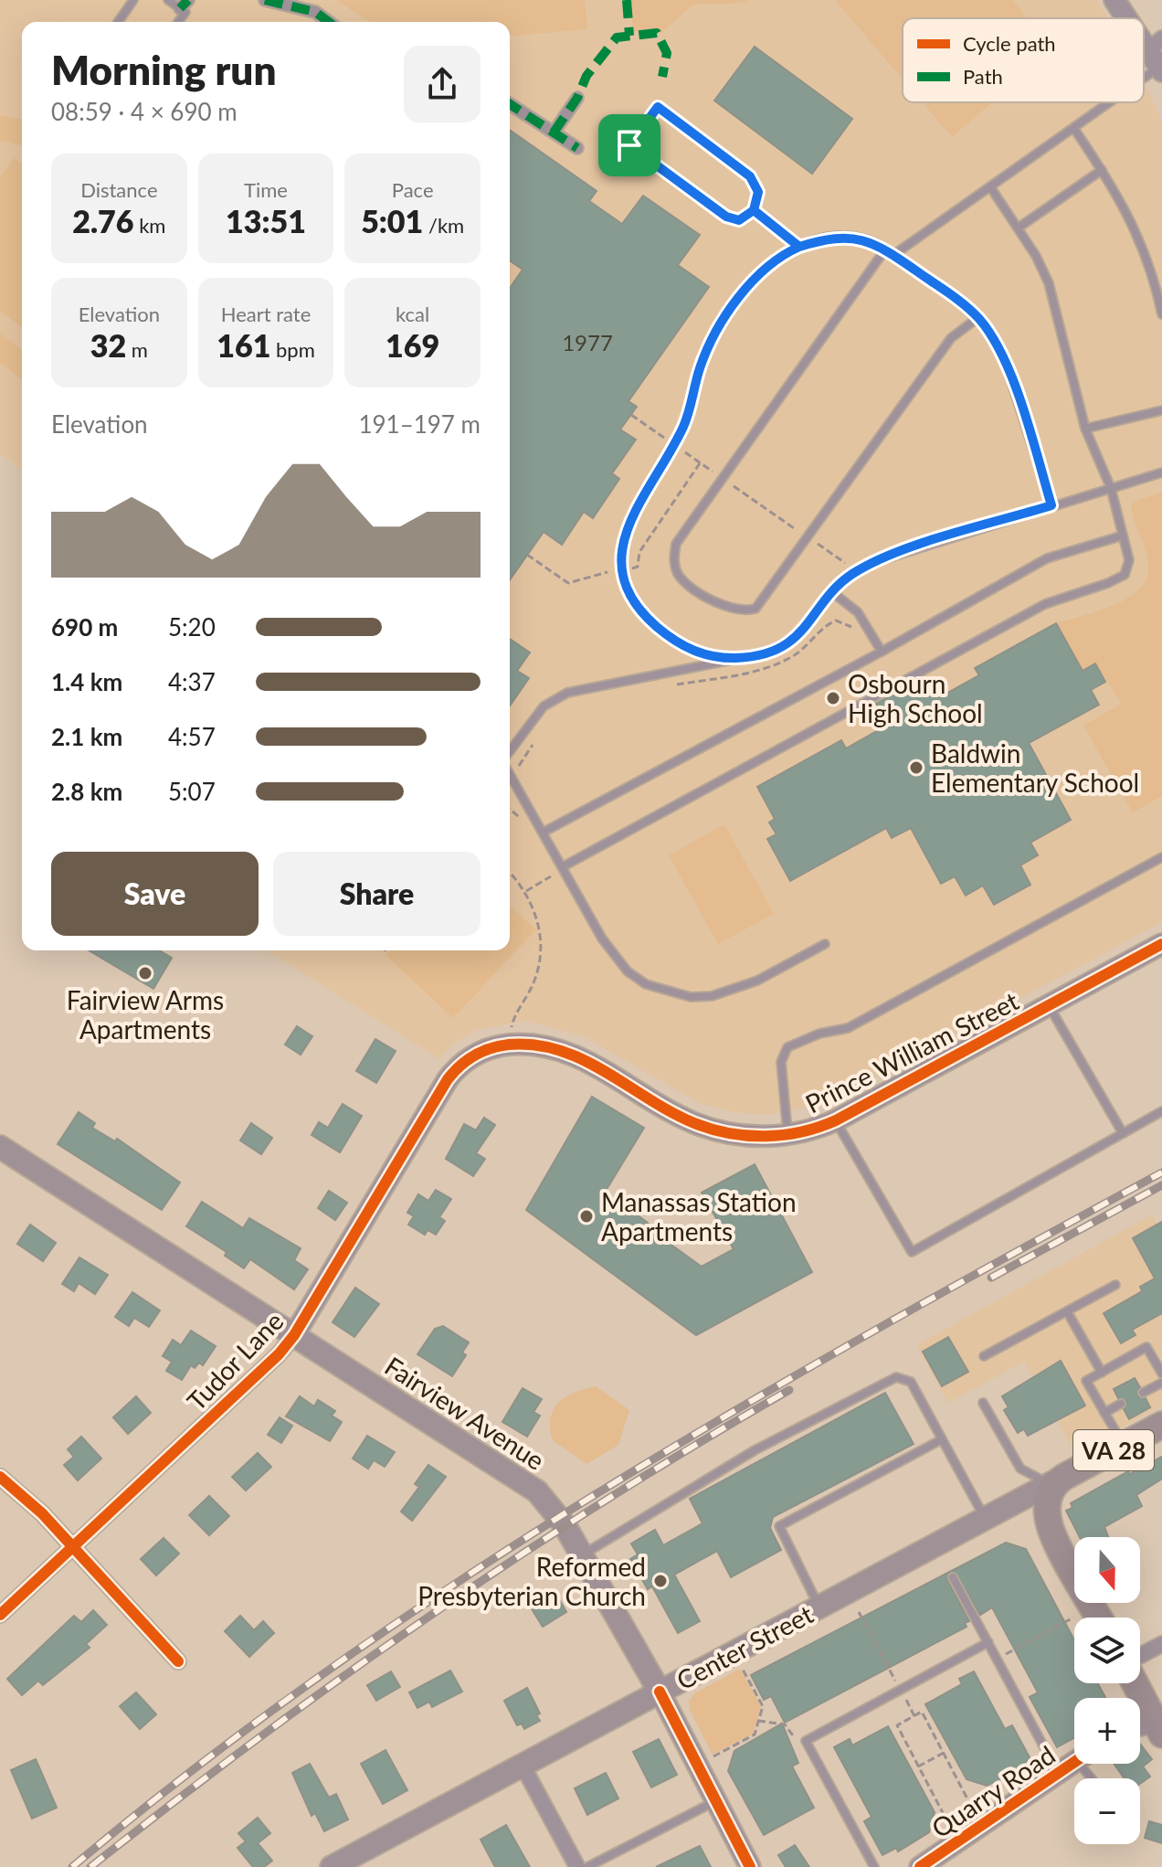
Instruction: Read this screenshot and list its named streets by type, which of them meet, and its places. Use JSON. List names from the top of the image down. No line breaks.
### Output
{"streets":{"highway":["VA 28","Center Street"],"main road":["Fairview Avenue"],"street":["Prince William Street","Tudor Lane","Quarry Road"]},"crossings":[["Prince William Street","Tudor Lane"],["Tudor Lane","Fairview Avenue"],["Fairview Avenue","Center Street"],["VA 28","Center Street"]],"places":["Osbourn High School","Baldwin Elementary School","Fairview Arms Apartments","Manassas Station Apartments","Reformed Presbyterian Church"],"house_numbers":["1977"],"legend":["Cycle path","Path"],"north":"bottom","page":{"heading":["Morning run","08:59 · 4 × 690 m"],"stats":[["Distance","2.76 km"],["Time","13:51"],["Pace","5:01 /km"],["Elevation","32 m"],["Heart rate","161 bpm"],["kcal","169"]],"chart":["Elevation","191–197 m"],"list":[{"name":"690 m","note":"5:20"},{"name":"1.4 km","note":"4:37"},{"name":"2.1 km","note":"4:57"},{"name":"2.8 km","note":"5:07"}],"buttons":["Save","Share"],"map_buttons":["+","−"]}}
